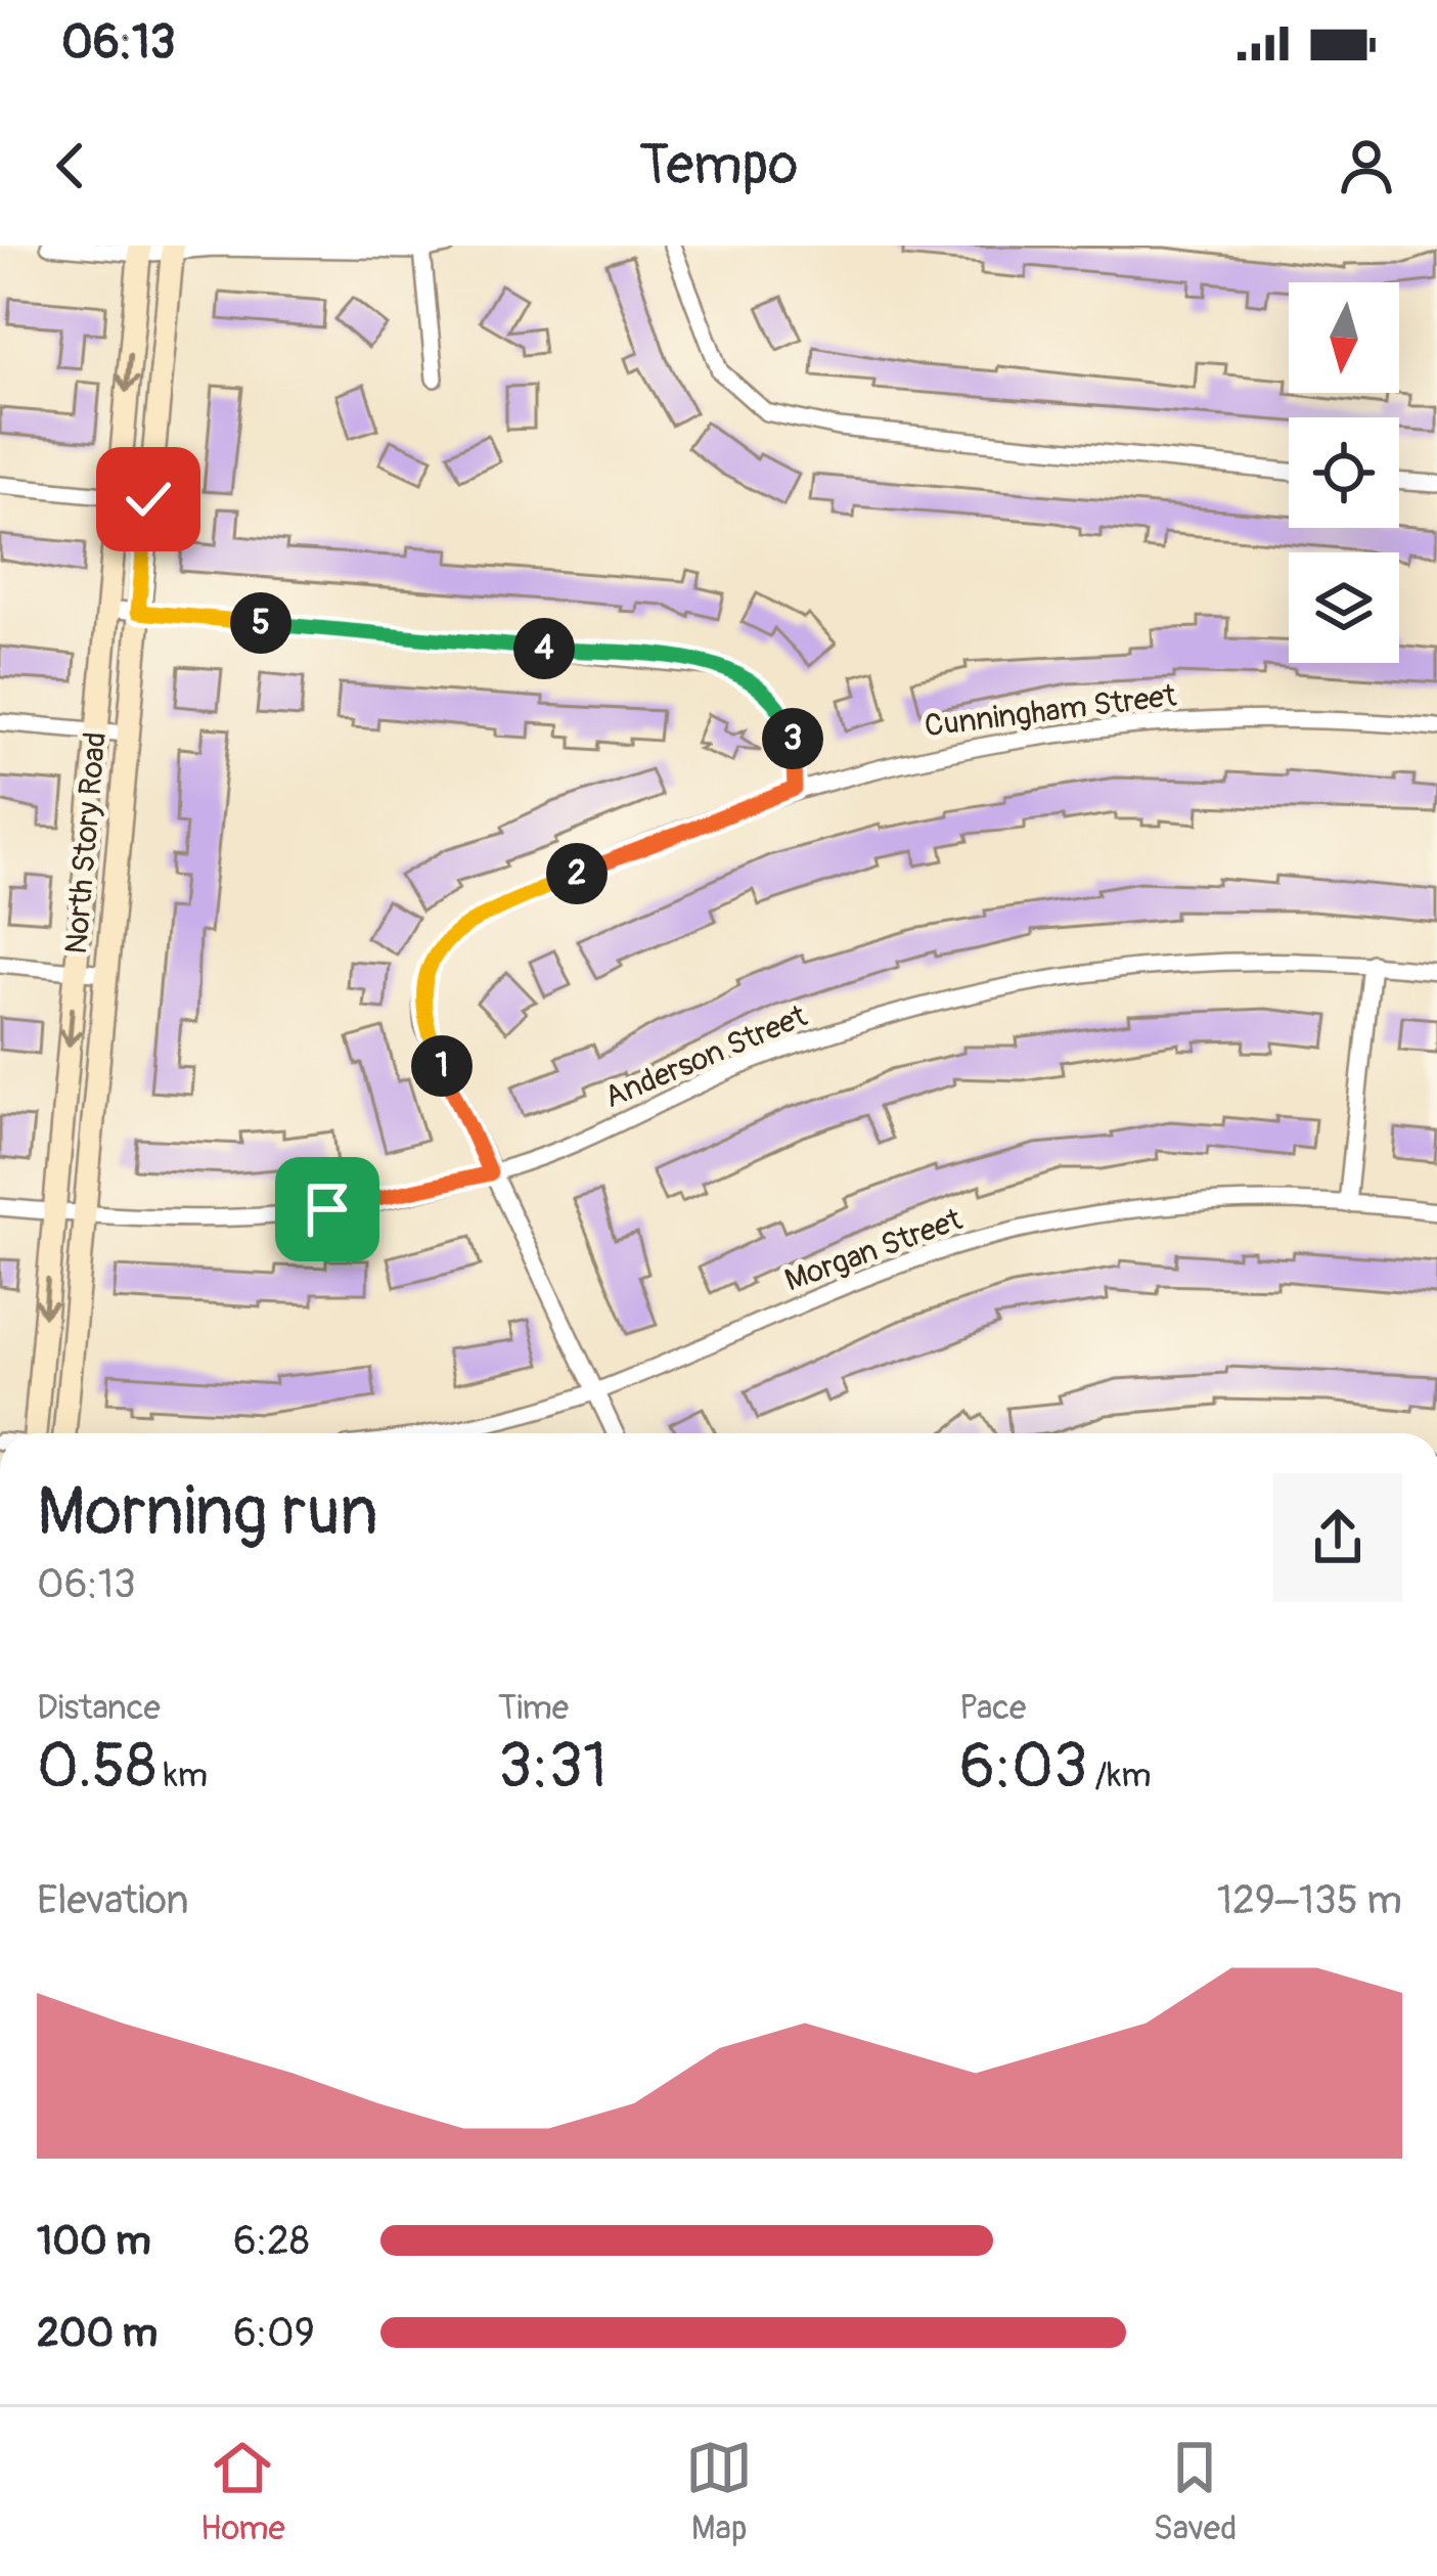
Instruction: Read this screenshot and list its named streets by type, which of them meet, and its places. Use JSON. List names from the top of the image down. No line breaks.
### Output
{"streets":{"main road":["North Story Road"],"street":["Cunningham Street","Anderson Street","Morgan Street"]},"crossings":[["Cunningham Street","Anderson Street"],["Cunningham Street","Morgan Street"],["North Story Road","Anderson Street"]],"north":"bottom","page":{"status":"06:13","header":"Tempo","pins":["5","4","3","2","1"],"heading":["Morning run","06:13"],"stats":[["Distance","0.58 km"],["Time","3:31"],["Pace","6:03 /km"]],"chart":["Elevation","129–135 m"],"list":[{"name":"100 m","note":"6:28"},{"name":"200 m","note":"6:09"}],"tabs":["Home","Map","Saved"]}}
